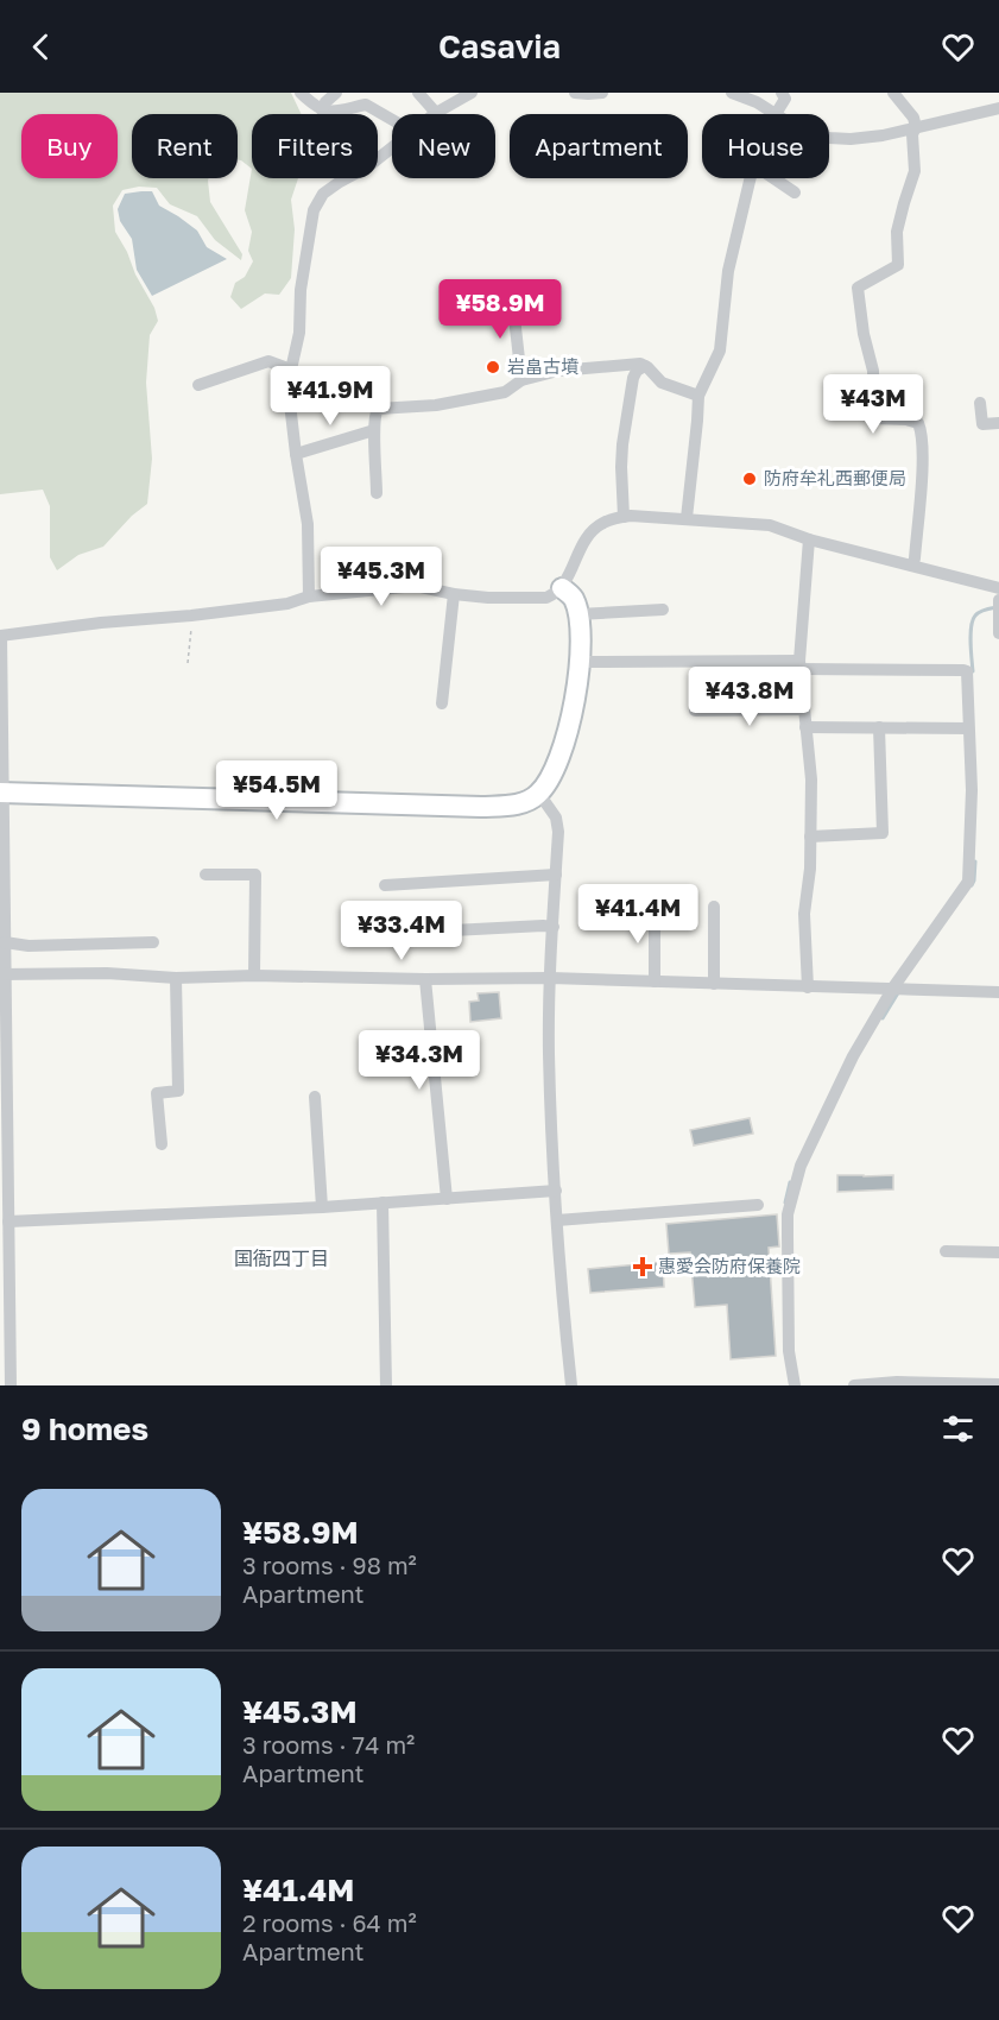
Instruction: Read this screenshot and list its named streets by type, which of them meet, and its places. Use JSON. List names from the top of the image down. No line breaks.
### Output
{"districts":["国衙四丁目"],"places":{"other":["岩畠古墳","防府牟礼西郵便局"],"health":["惠愛会防府保養院"]},"page":{"header":"Casavia","chip":["Buy","Rent","Filters","New","Apartment","House"],"price":["¥58.9M","¥41.9M","¥43M","¥45.3M","¥43.8M","¥54.5M","¥41.4M","¥33.4M","¥34.3M"],"heading":"9 homes","list":[{"name":"¥58.9M","note":"3 rooms · 98 m² · Apartment"},{"name":"¥45.3M","note":"3 rooms · 74 m² · Apartment"},{"name":"¥41.4M","note":"2 rooms · 64 m² · Apartment"}]}}
